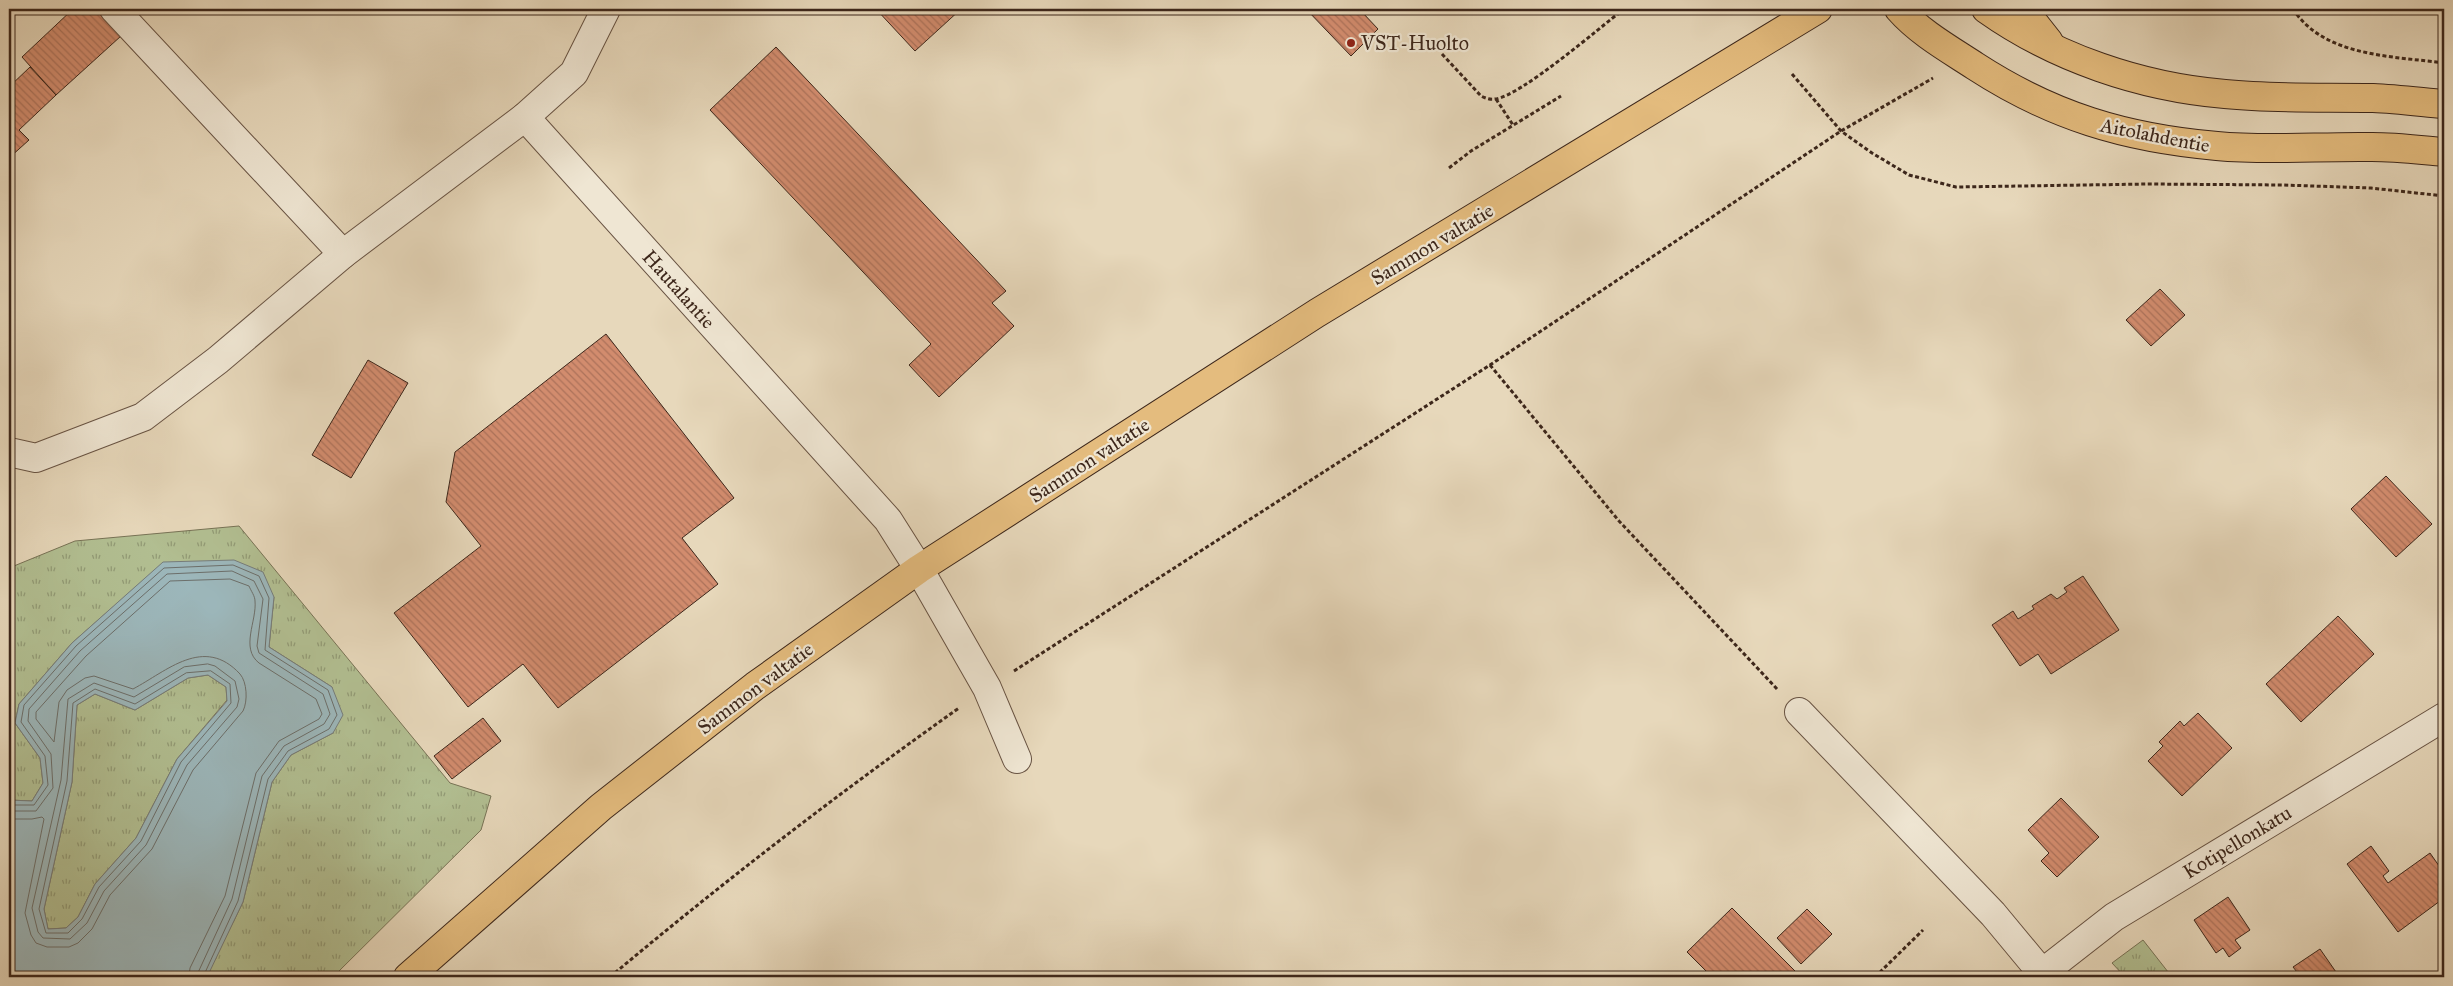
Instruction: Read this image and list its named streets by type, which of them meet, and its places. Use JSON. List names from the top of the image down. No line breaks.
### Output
{"streets":{"main road":["Aitolahdentie","Sammon valtatie"],"street":["Hautalantie","Kotipellonkatu"]},"crossings":[["Sammon valtatie","Hautalantie"]],"places":["VST-Huolto"]}
